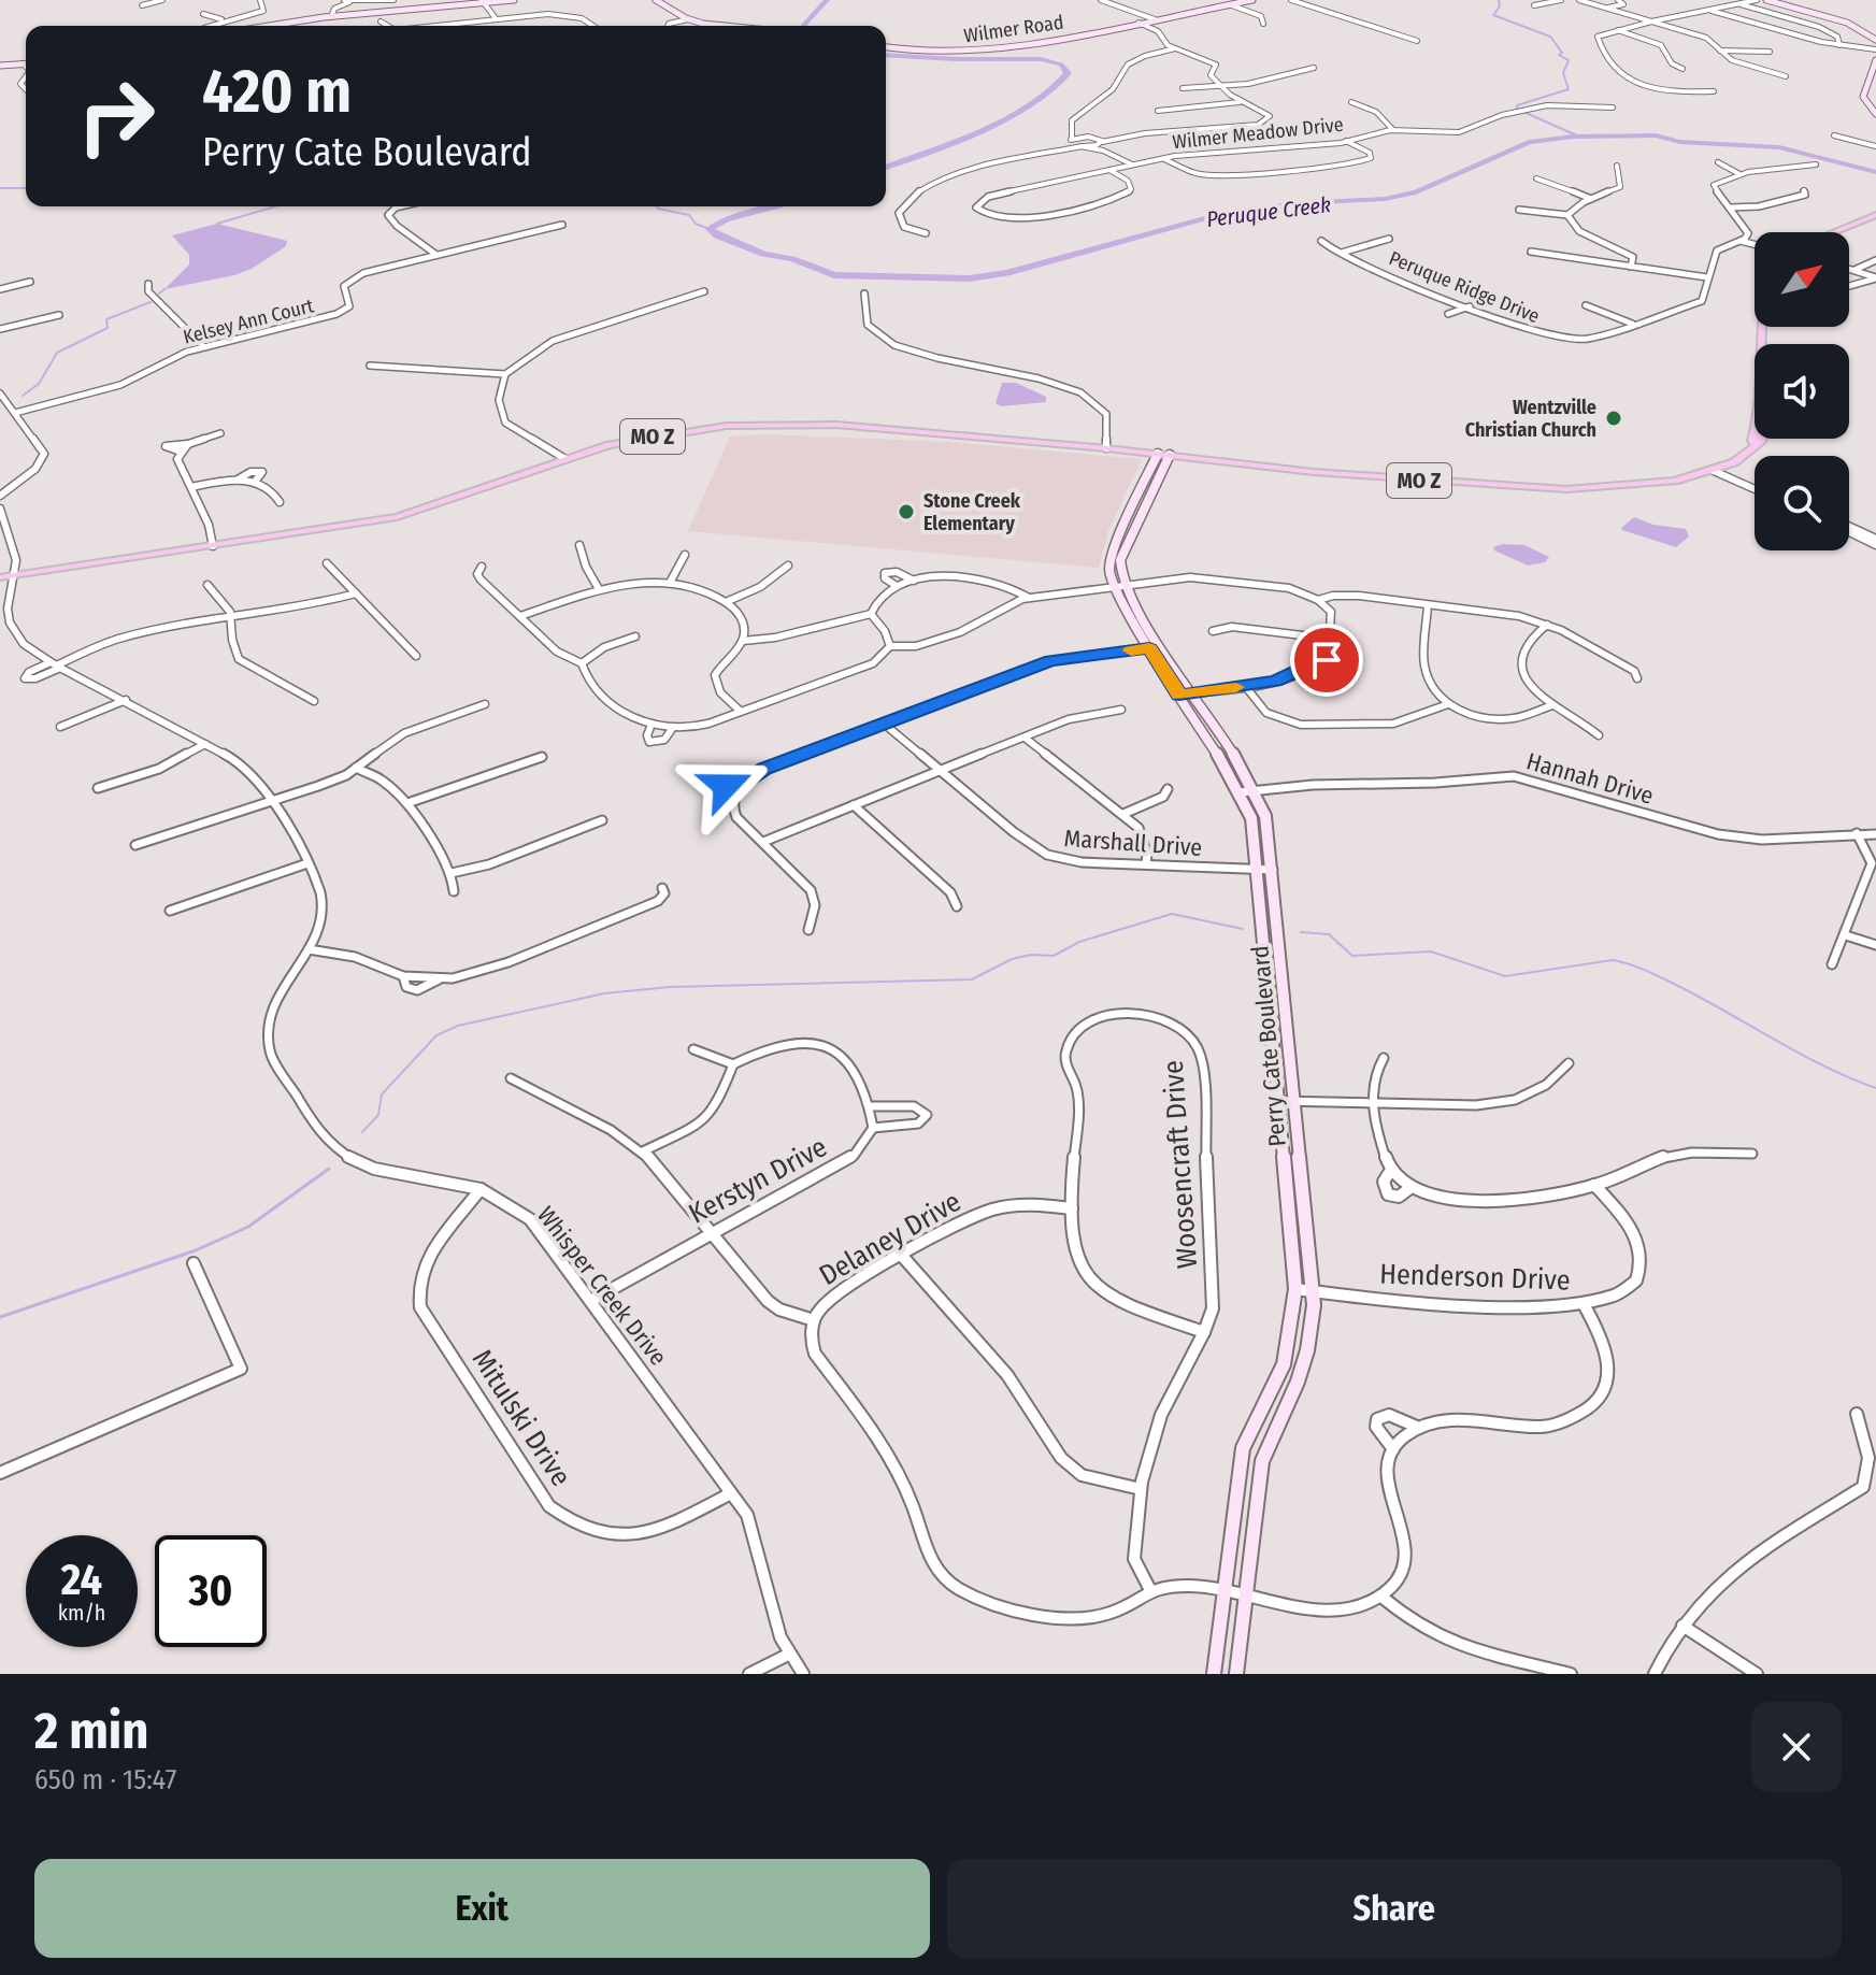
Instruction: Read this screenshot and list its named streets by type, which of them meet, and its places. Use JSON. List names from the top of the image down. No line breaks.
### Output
{"streets":{"main road":["MO Z"],"street":["Wilmer Road","Wilmer Meadow Drive","Peruque Ridge Drive","Kelsey Ann Court","Hannah Drive","Marshall Drive","Perry Cate Boulevard","Woosencraft Drive","Kerstyn Drive","Delaney Drive","Henderson Drive","Whisper Creek Drive","Mitulski Drive"]},"crossings":[["MO Z","Whisper Creek Drive"],["Hannah Drive","Perry Cate Boulevard"],["Marshall Drive","Perry Cate Boulevard"],["Perry Cate Boulevard","Delaney Drive"],["Perry Cate Boulevard","Henderson Drive"],["Woosencraft Drive","Delaney Drive"],["Kerstyn Drive","Whisper Creek Drive"],["Whisper Creek Drive","Mitulski Drive"]],"water":["Peruque Creek"],"places":["Wentzville Christian Church","Stone Creek Elementary"],"north":"top right","page":{"turn":["420 m","Perry Cate Boulevard"],"speed":"24 km/h","limit":"30","heading":["2 min","650 m · 15:47"],"buttons":["Exit","Share"]}}
